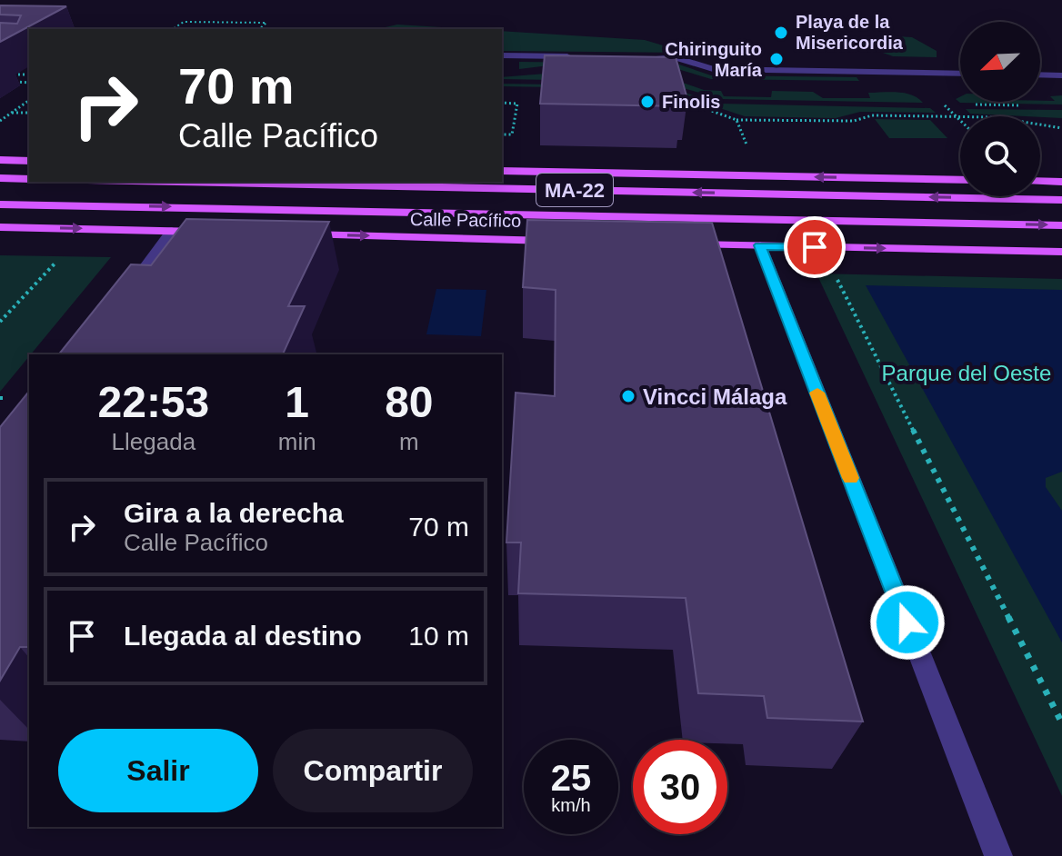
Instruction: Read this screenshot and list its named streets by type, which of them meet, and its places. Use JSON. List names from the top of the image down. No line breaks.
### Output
{"streets":{"main road":["MA-22","Calle Pacífico"]},"parks":["Parque del Oeste"],"places":["Playa de la Misericordia","Chiringuito María","Finolis","Vincci Málaga"],"north":"bottom left","page":{"turn":["70 m","Calle Pacífico"],"eta":["22:53","Llegada","1","min","80","m"],"list":[{"name":"Gira a la derecha","note":"Calle Pacífico","value":"70 m"},{"name":"Llegada al destino","value":"10 m"}],"buttons":["Salir","Compartir"],"speed":"25 km/h","limit":"30"}}
